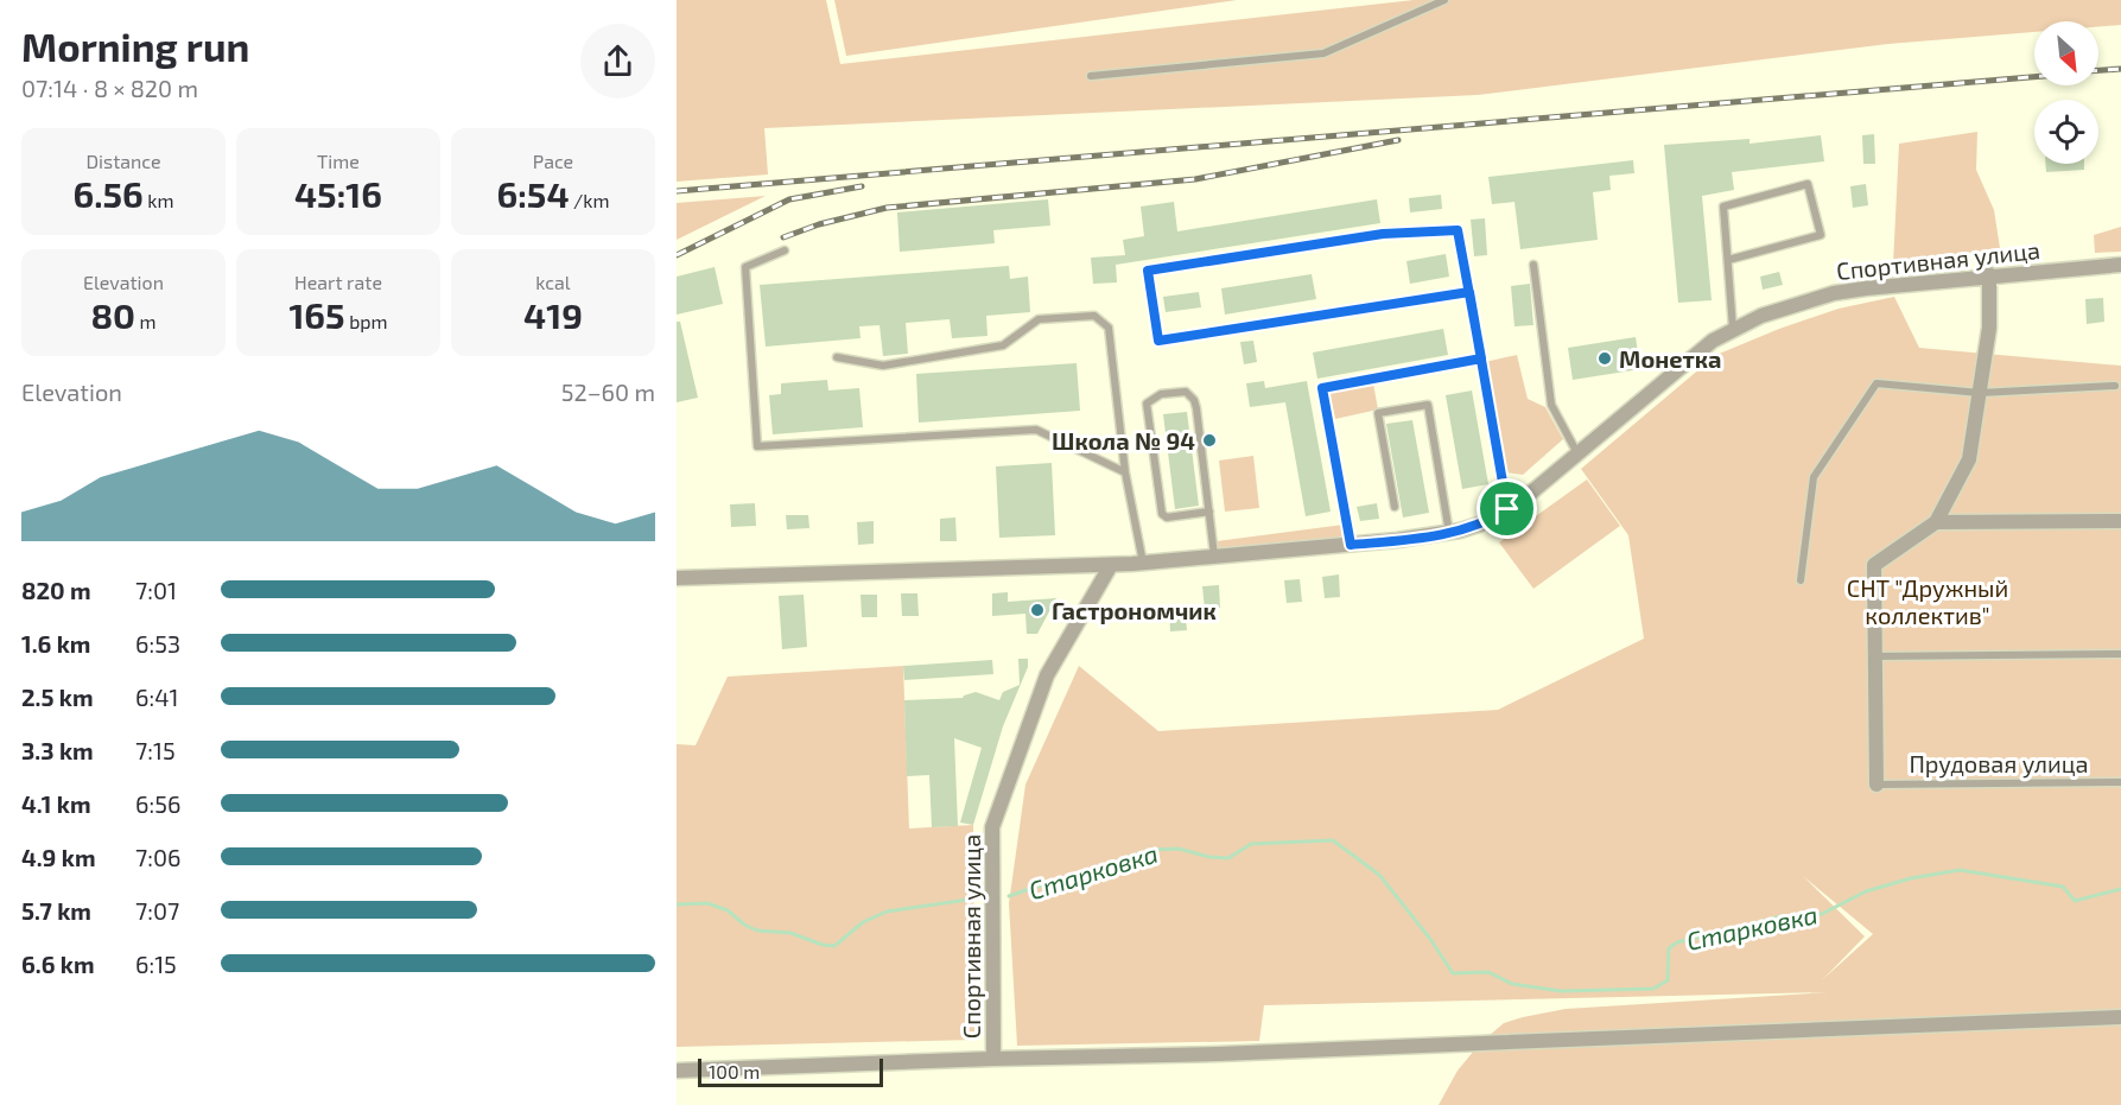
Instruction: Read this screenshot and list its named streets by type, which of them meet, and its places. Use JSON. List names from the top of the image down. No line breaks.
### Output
{"streets":{"street":["Спортивная улица"],"lane":["Прудовая улица"]},"water":["Старковка"],"parks":["СНТ \"Дружный коллектив\""],"places":["Монетка","Школа № 94","Гастрономчик"],"scale_bar":"100 m","north":"bottom right","page":{"heading":["Morning run","07:14 · 8 × 820 m"],"stats":[["Distance","6.56 km"],["Time","45:16"],["Pace","6:54 /km"],["Elevation","80 m"],["Heart rate","165 bpm"],["kcal","419"]],"chart":["Elevation","52–60 m"],"list":[{"name":"820 m","note":"7:01"},{"name":"1.6 km","note":"6:53"},{"name":"2.5 km","note":"6:41"},{"name":"3.3 km","note":"7:15"},{"name":"4.1 km","note":"6:56"},{"name":"4.9 km","note":"7:06"},{"name":"5.7 km","note":"7:07"},{"name":"6.6 km","note":"6:15"}],"scale":"100 m"}}
